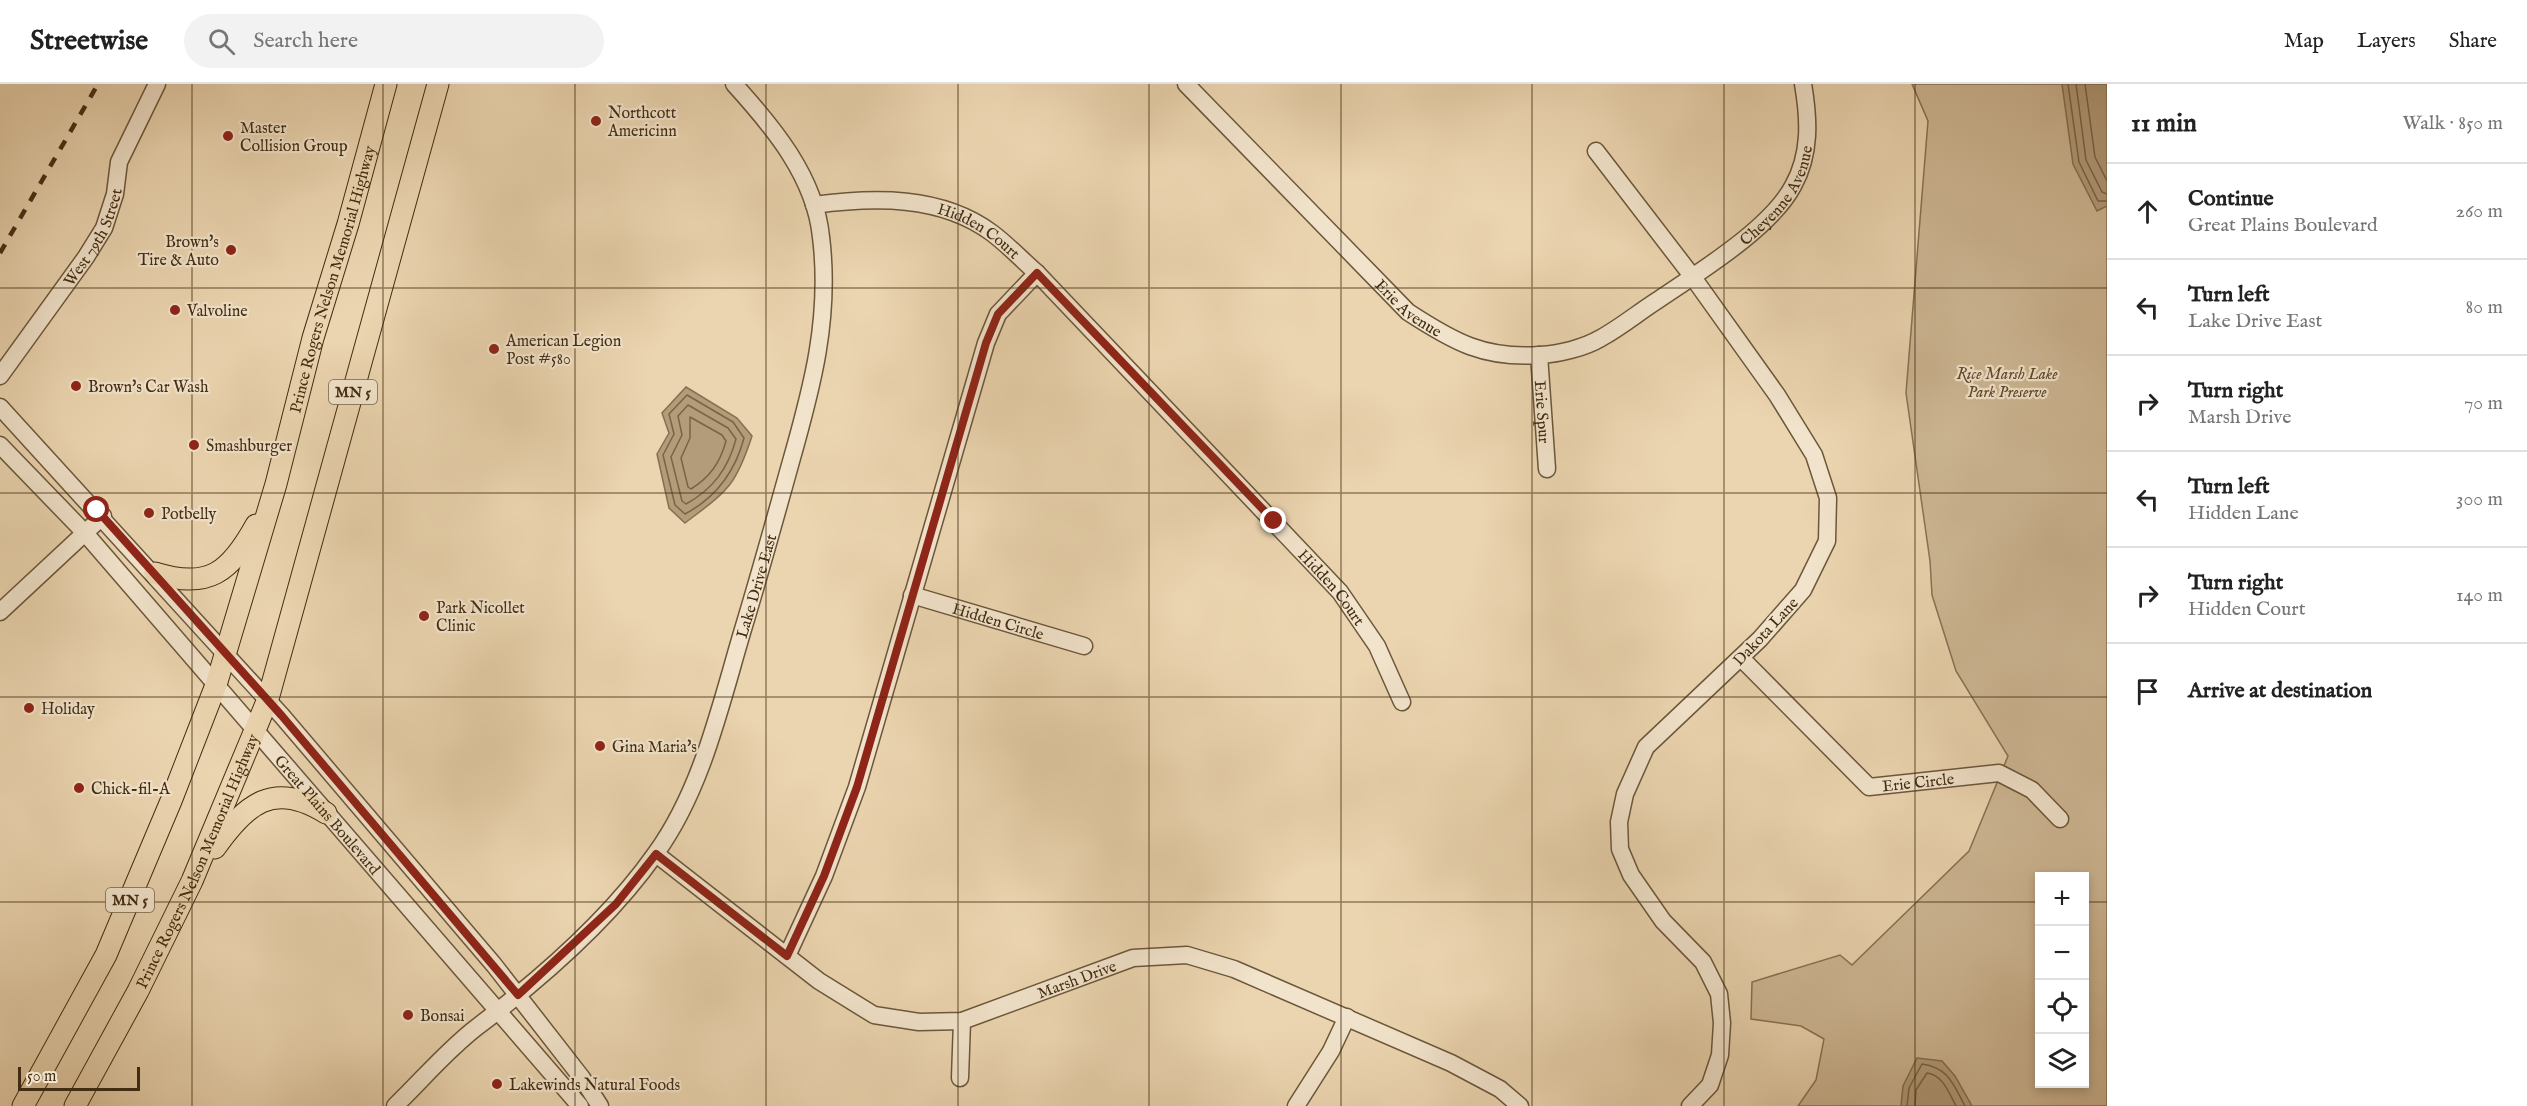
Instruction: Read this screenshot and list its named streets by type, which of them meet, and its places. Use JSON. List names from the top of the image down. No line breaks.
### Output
{"streets":{"main road":["Prince Rogers Nelson Memorial Highway","MN 5"],"street":["Cheyenne Avenue","Hidden Court","West 79th Street","Erie Avenue","Erie Spur","Lake Drive East","Hidden Circle","Dakota Lane","Erie Circle","Great Plains Boulevard","Marsh Drive"]},"crossings":[["Cheyenne Avenue","Erie Avenue"],["Cheyenne Avenue","Dakota Lane"],["Hidden Court","Lake Drive East"],["Prince Rogers Nelson Memorial Highway","Great Plains Boulevard"],["Erie Avenue","Erie Spur"],["Erie Avenue","Dakota Lane"],["Lake Drive East","Great Plains Boulevard"],["Lake Drive East","Marsh Drive"],["Dakota Lane","Erie Circle"]],"parks":["Rice Marsh Lake Park Preserve"],"places":["Northcott Americinn","Master Collision Group","Brown's Tire & Auto","Valvoline","American Legion Post #580","Brown's Car Wash","Smashburger","Potbelly","Park Nicollet Clinic","Holiday","Gina Maria's","Chick-fil-A","Bonsai","Lakewinds Natural Foods"],"scale_bar":"50 m","page":{"header":"Streetwise","search":"Search here","nav":["Map","Layers","Share"],"heading":["11 min","Walk · 850 m"],"list":[["Continue","Great Plains Boulevard","260 m"],["Turn left","Lake Drive East","80 m"],["Turn right","Marsh Drive","70 m"],["Turn left","Hidden Lane","300 m"],["Turn right","Hidden Court","140 m"],"Arrive at destination"],"map_buttons":["+","−"],"scale":"50 m"}}
